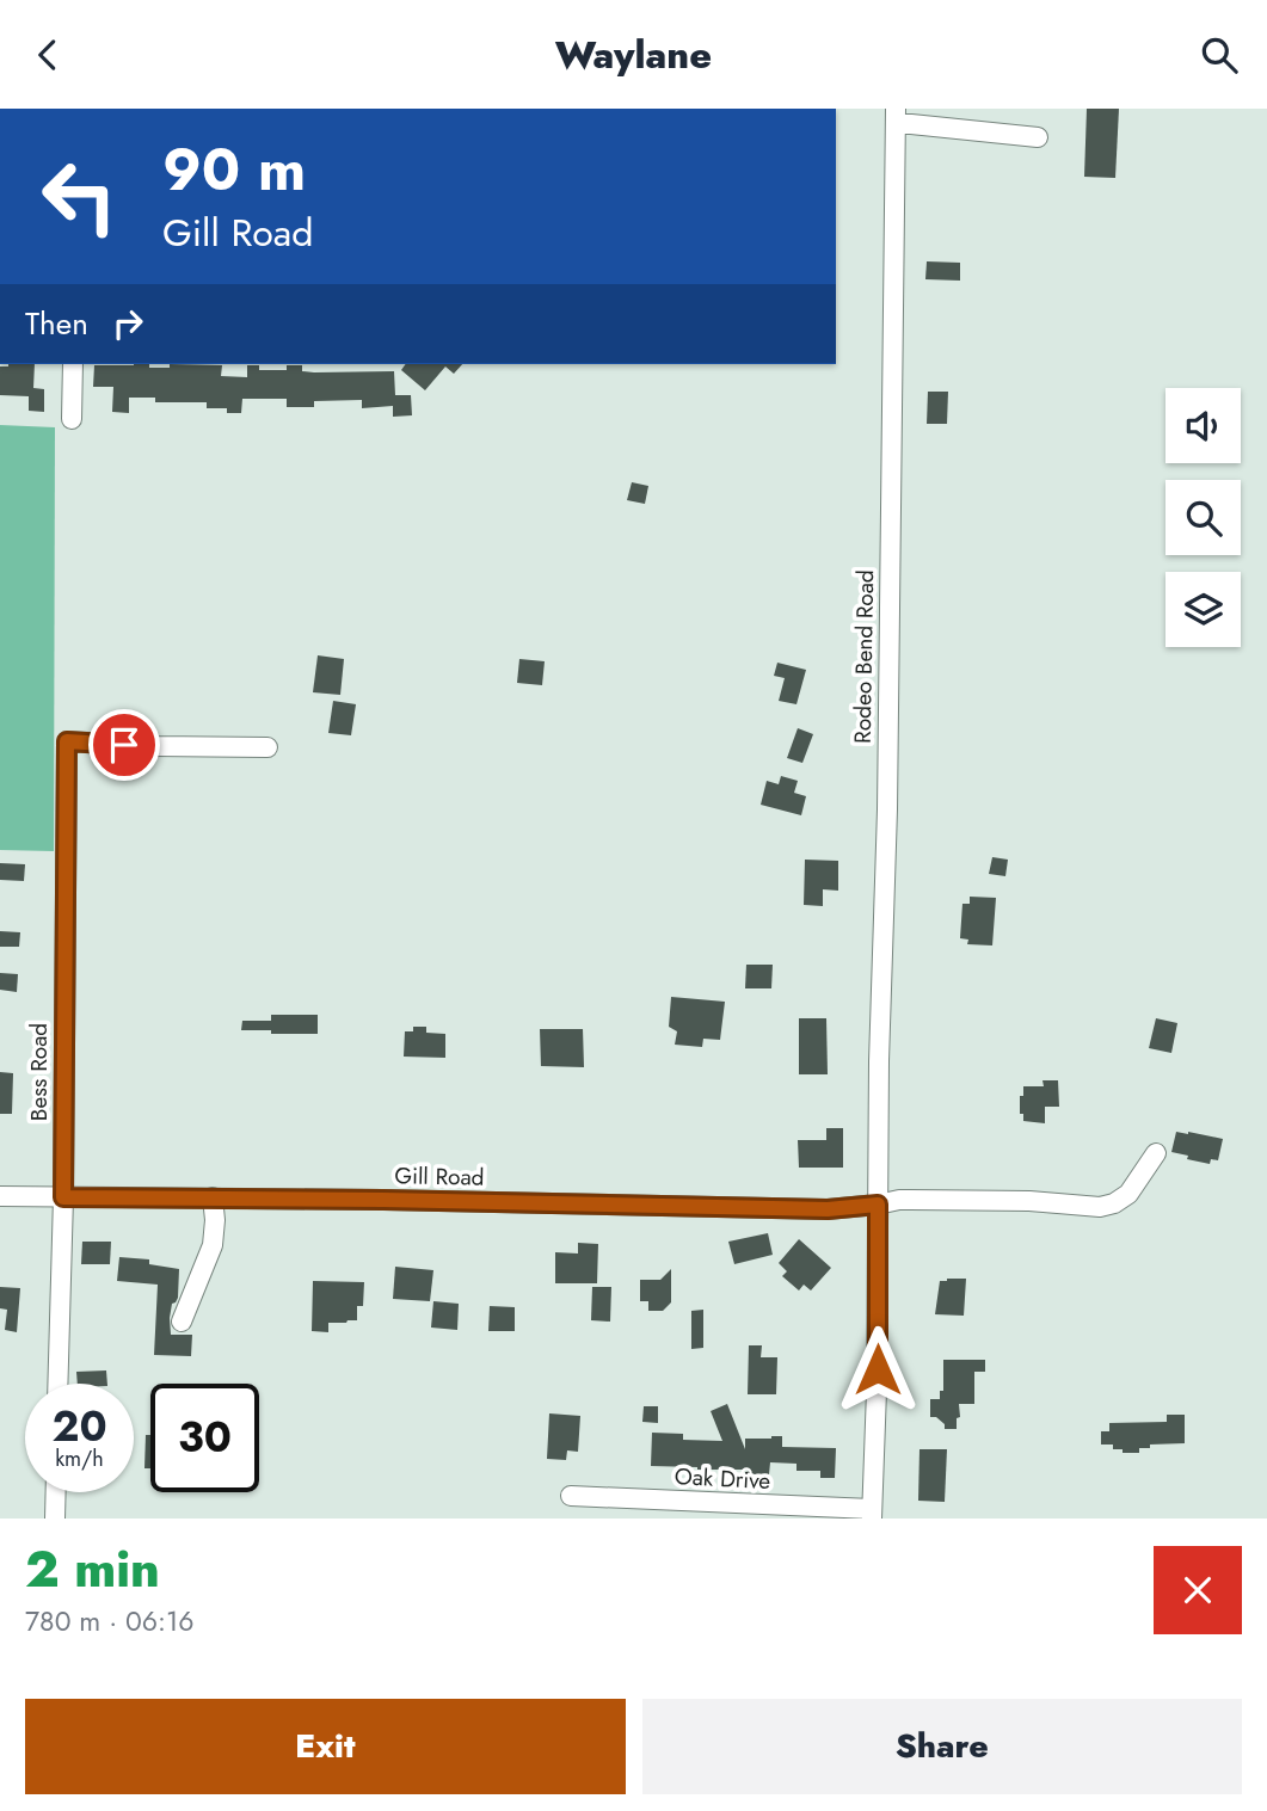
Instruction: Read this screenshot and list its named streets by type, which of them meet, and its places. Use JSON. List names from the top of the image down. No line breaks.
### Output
{"streets":{"street":["Rodeo Bend Road","Bess Road","Gill Road","Oak Drive"]},"crossings":[["Rodeo Bend Road","Gill Road"],["Rodeo Bend Road","Oak Drive"],["Bess Road","Gill Road"]],"page":{"header":"Waylane","turn":["90 m","Gill Road"],"then":"Then","speed":"20 km/h","limit":"30","heading":["2 min","780 m · 06:16"],"buttons":["Exit","Share"]}}
